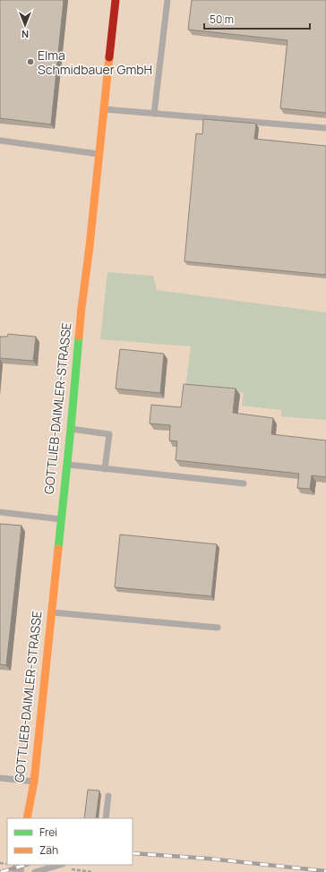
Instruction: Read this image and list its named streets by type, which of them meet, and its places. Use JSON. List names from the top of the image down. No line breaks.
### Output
{"streets":{"street":["GOTTLIEB-DAIMLER-STRASSE"]},"places":["Elma Schmidbauer GmbH"],"legend":["Frei","Zäh"],"scale_bar":"50 m","north":"bottom"}
